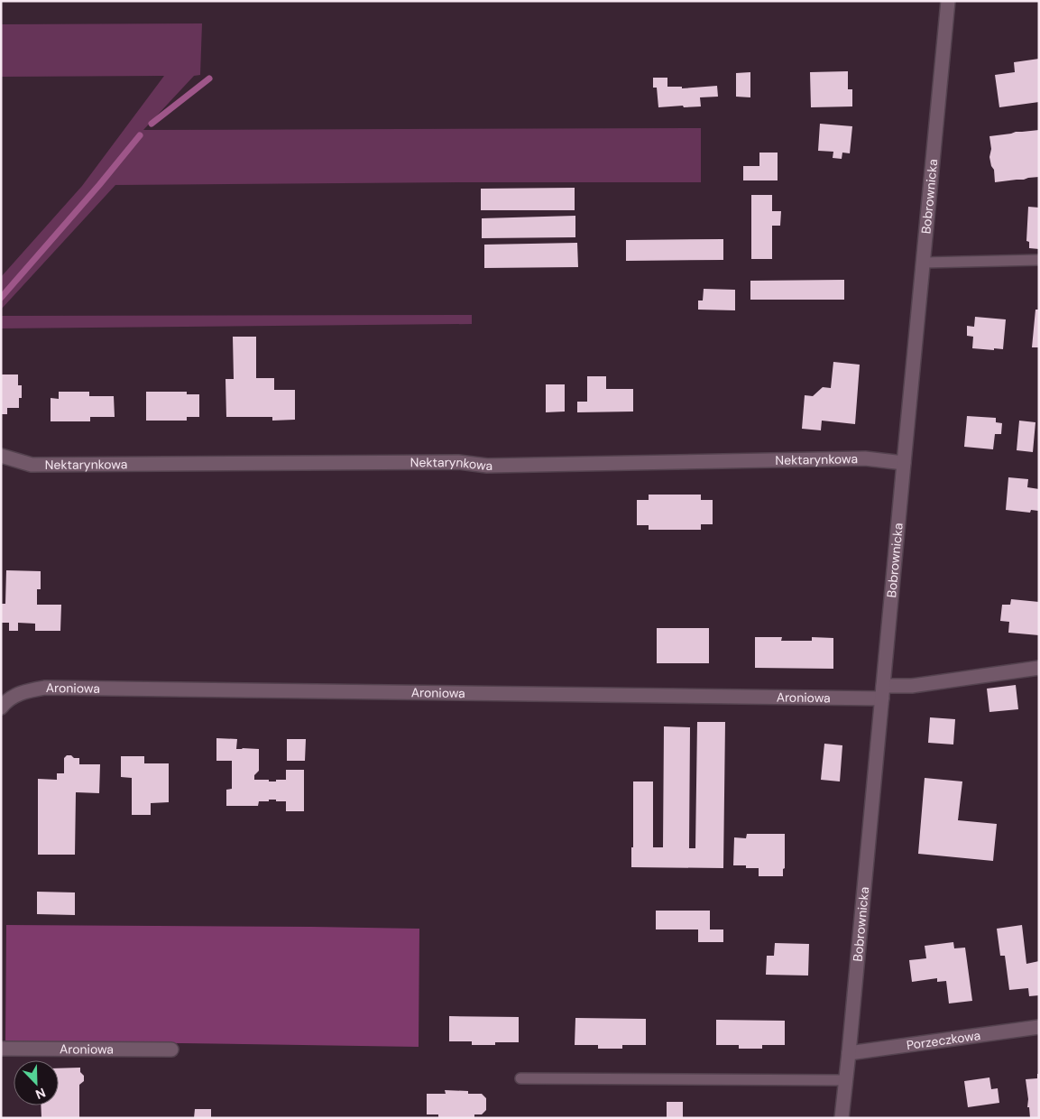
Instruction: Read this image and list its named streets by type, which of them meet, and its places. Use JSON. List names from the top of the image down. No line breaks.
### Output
{"streets":{"street":["Bobrownicka","Nektarynkowa","Aroniowa","Porzeczkowa"]},"crossings":[["Bobrownicka","Nektarynkowa"],["Bobrownicka","Aroniowa"],["Bobrownicka","Porzeczkowa"]],"north":"bottom right"}
